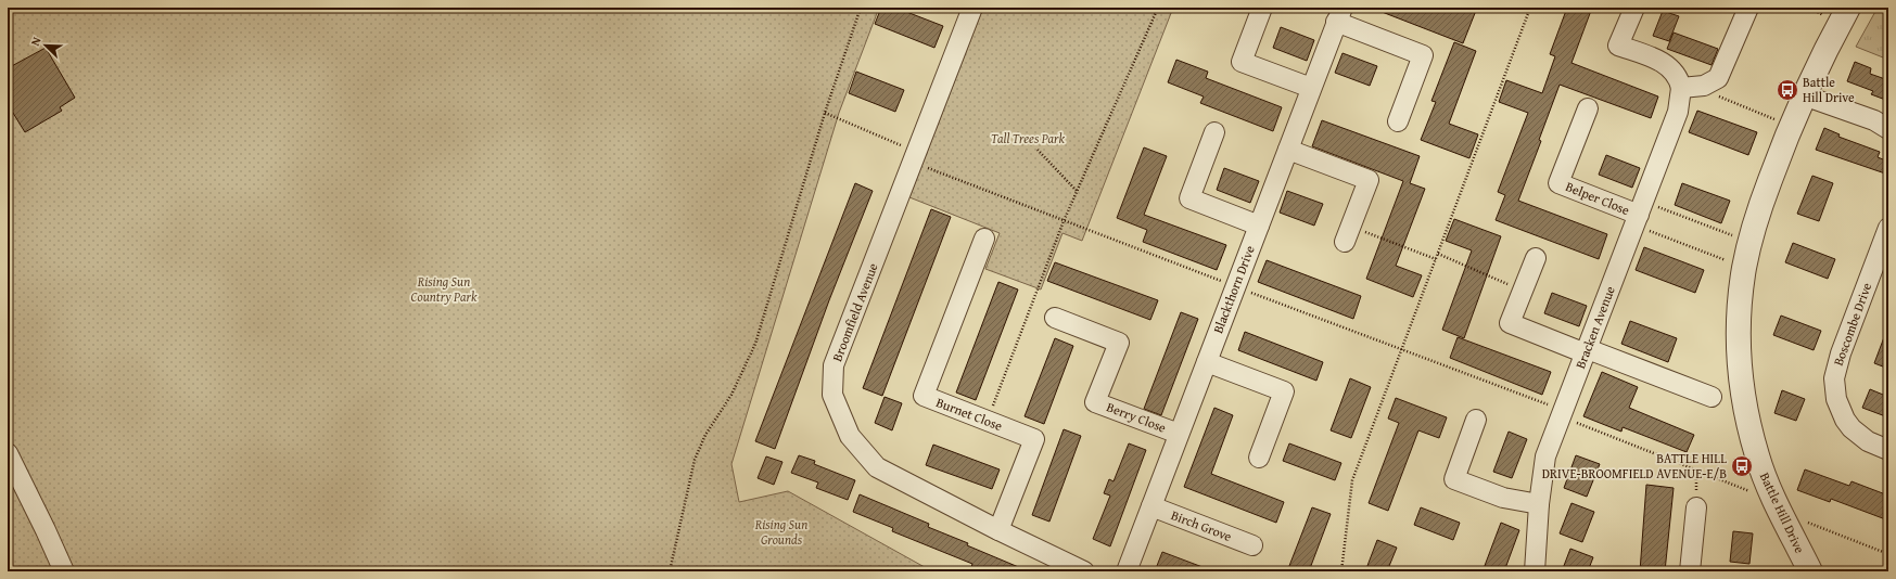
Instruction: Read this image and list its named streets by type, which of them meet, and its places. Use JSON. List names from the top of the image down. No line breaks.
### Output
{"streets":{"street":["Belper Close","Blackthorn Drive","Broomfield Avenue","Boscombe Drive","Bracken Avenue","Burnet Close","Berry Close","Battle Hill Drive","Birch Grove"]},"crossings":[["Belper Close","Bracken Avenue"],["Blackthorn Drive","Berry Close"],["Blackthorn Drive","Birch Grove"],["Broomfield Avenue","Burnet Close"]],"parks":["Tall Trees Park","Rising Sun Country Park","Rising Sun Grounds"],"places":{"bus stop":["Battle Hill Drive","BATTLE HILL DRIVE-BROOMFIELD AVENUE-E/B"]},"north":"top left"}
